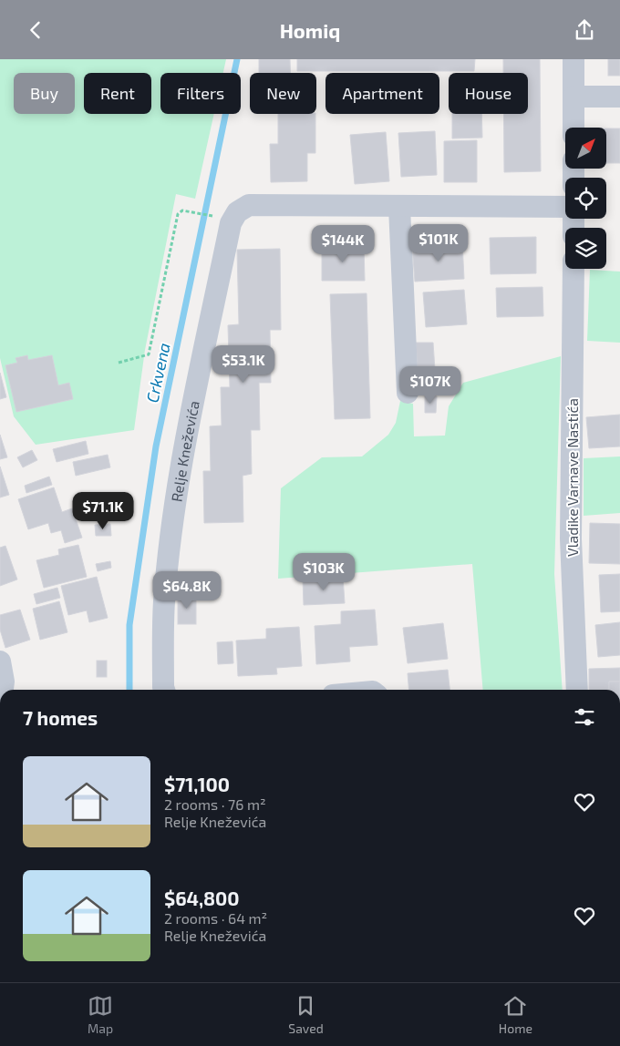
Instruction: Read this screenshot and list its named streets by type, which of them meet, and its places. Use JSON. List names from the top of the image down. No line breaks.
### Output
{"streets":{"street":["Relje Kneževića","Vladike Varnave Nastića"]},"water":["Crkvena"],"north":"top right","page":{"header":"Homiq","chip":["Buy","Rent","Filters","New","Apartment","House"],"price":["$101K","$144K","$53.1K","$107K","$71.1K","$103K","$64.8K"],"heading":"7 homes","list":[{"name":"$71,100","note":"2 rooms · 76 m² · Relje Kneževića"},{"name":"$64,800","note":"2 rooms · 64 m² · Relje Kneževića"}],"tabs":["Map","Saved","Home"]}}
